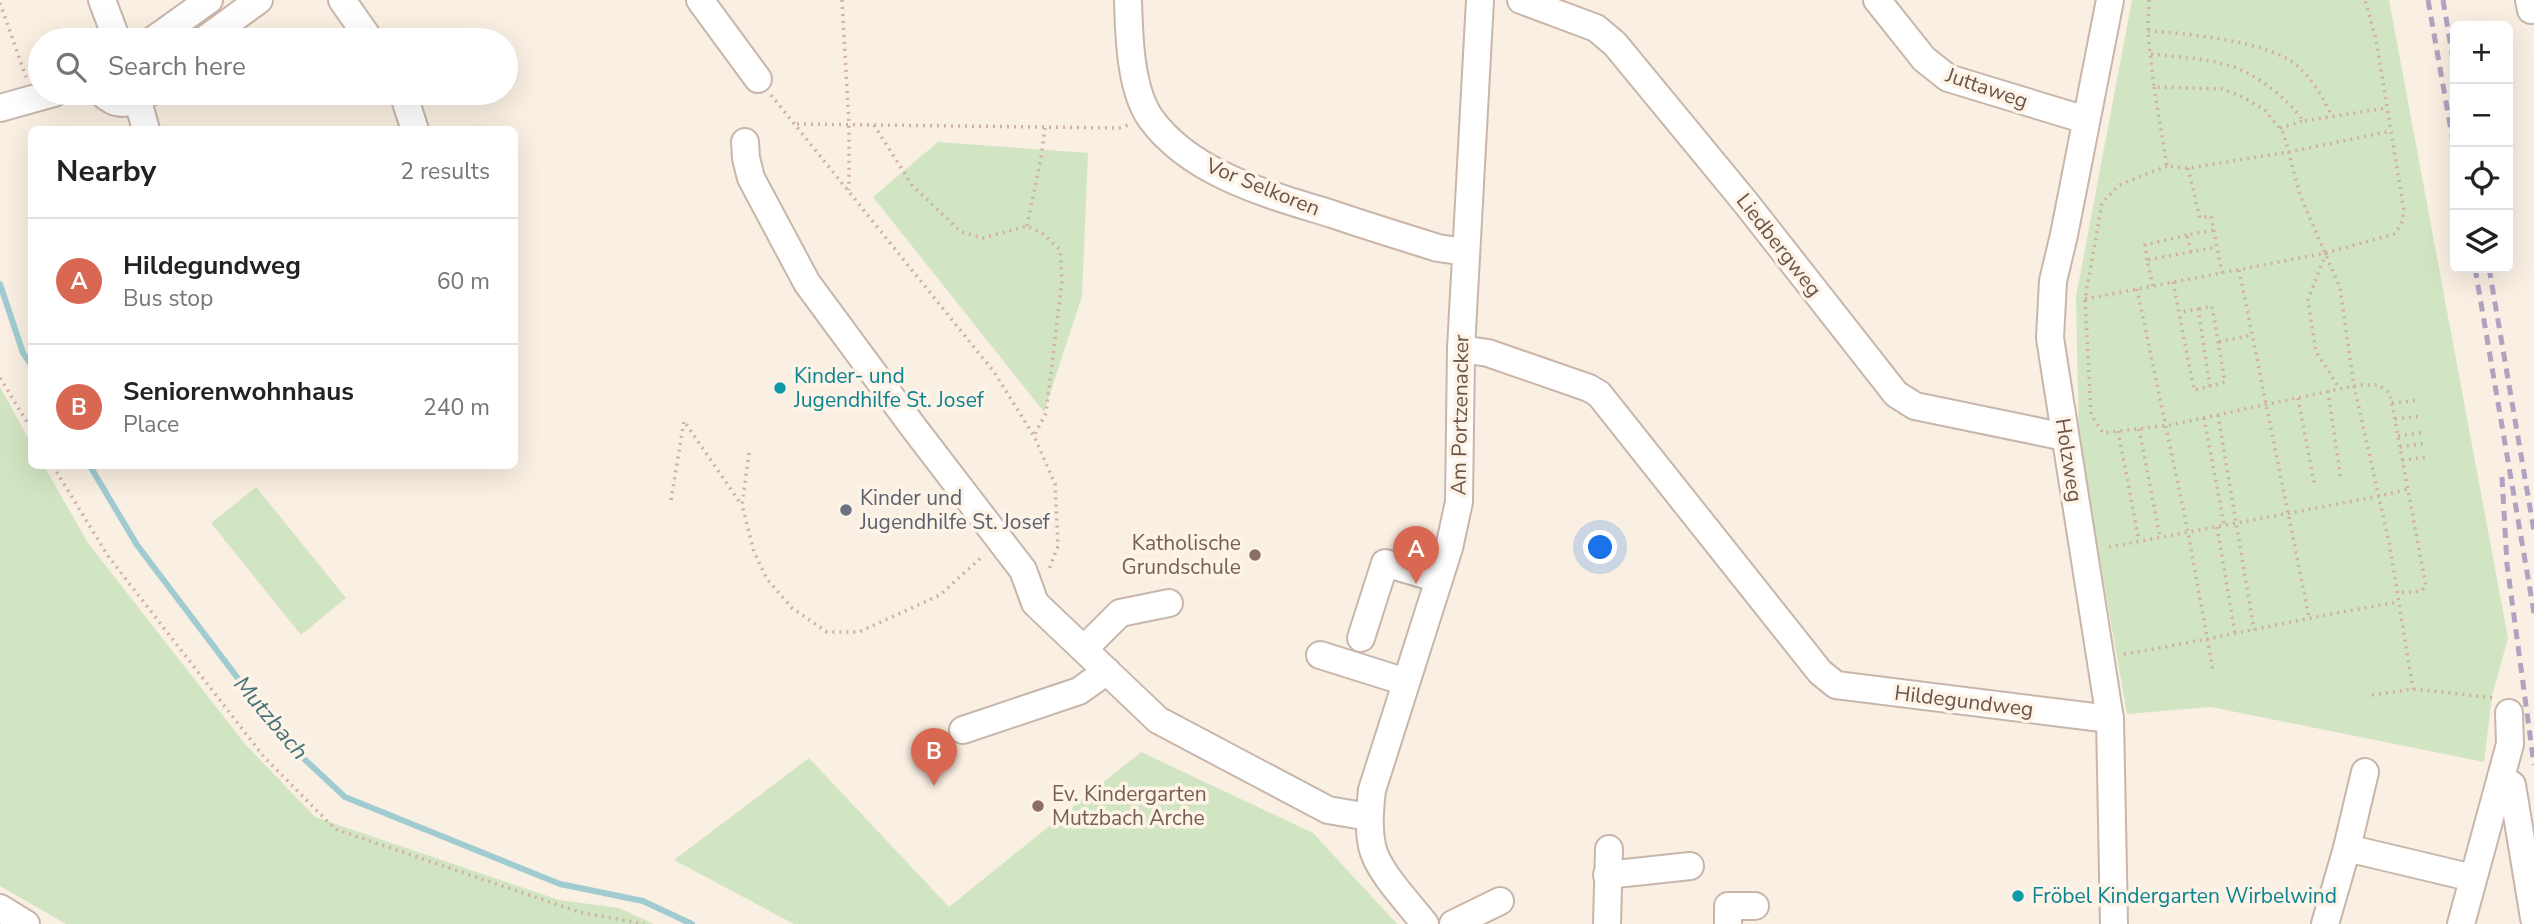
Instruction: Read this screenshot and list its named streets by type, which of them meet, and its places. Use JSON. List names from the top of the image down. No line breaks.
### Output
{"streets":{"street":["Juttaweg","Vor Selkoren","Liedbergweg","Am Portzenacker","Holzweg","Hildegundweg"]},"crossings":[["Juttaweg","Holzweg"],["Vor Selkoren","Am Portzenacker"],["Liedbergweg","Holzweg"],["Am Portzenacker","Hildegundweg"],["Holzweg","Hildegundweg"]],"water":["Mutzbach"],"places":["Kinder- und Jugendhilfe St. Josef","Kinder und Jugendhilfe St. Josef","Katholische Grundschule","Ev. Kindergarten Mutzbach Arche","Fröbel Kindergarten Wirbelwind"],"page":{"map_buttons":["+","−"],"search":"Search here","heading":["Nearby","2 results"],"list":[{"mark":"A","name":"Hildegundweg","note":"Bus stop","value":"60 m"},{"mark":"B","name":"Seniorenwohnhaus","note":"Place","value":"240 m"}],"pins":["A","B"]}}
